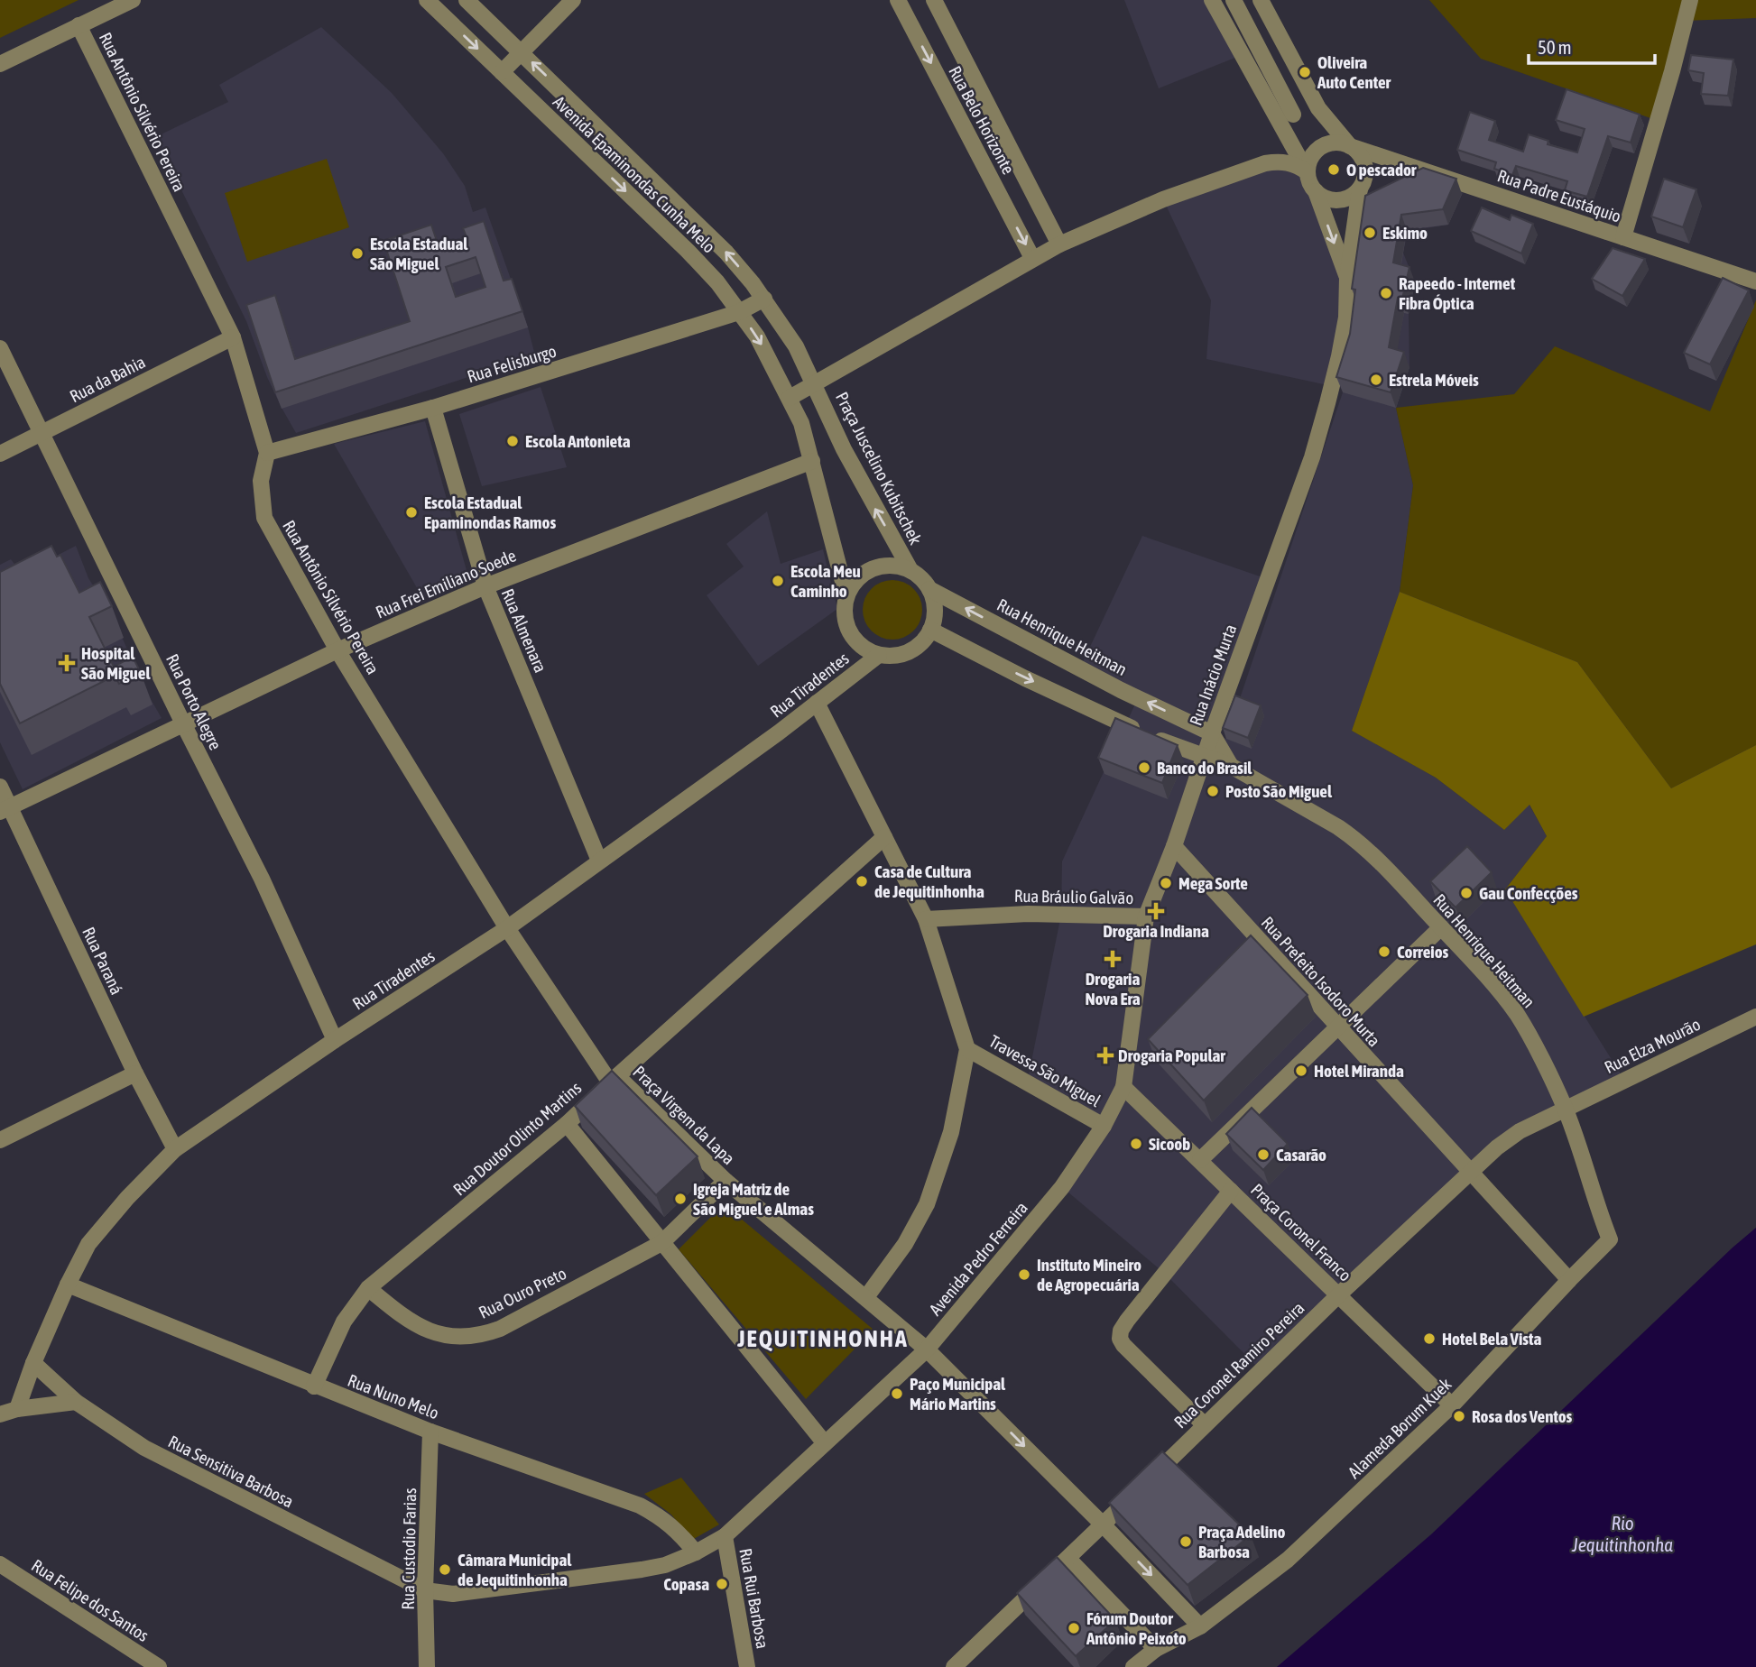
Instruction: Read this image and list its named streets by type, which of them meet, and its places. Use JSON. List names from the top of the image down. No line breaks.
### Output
{"streets":{"street":["Rua Antônio Silvério Pereira","Rua Belo Horizonte","Avenida Epaminondas Cunha Melo","Rua Padre Eustáquio","Rua Felisburgo","Rua da Bahia","Praça Juscelino Kubitschek","Rua Frei Emiliano Soede","Rua Almenara","Rua Henrique Heitman","Rua Inácio Murta","Rua Tiradentes","Rua Porto Alegre","Rua Bráulio Galvão","Rua Paraná","Rua Prefeito Isodoro Murta","Rua Elza Mourão","Travessa São Miguel","Praça Virgem da Lapa","Rua Doutor Olinto Martins","Praça Coronel Franco","Avenida Pedro Ferreira","Rua Ouro Preto","Rua Coronel Ramiro Pereira","Rua Nuno Melo","Alameda Borum Kuek","Rua Sensitiva Barbosa","Rua Custodio Farias","Rua Rui Barbosa","Rua Felipe dos Santos"]},"crossings":[["Rua Antônio Silvério Pereira","Rua Felisburgo"],["Rua Antônio Silvério Pereira","Rua da Bahia"],["Rua Antônio Silvério Pereira","Rua Frei Emiliano Soede"],["Rua Antônio Silvério Pereira","Rua Tiradentes"],["Rua Antônio Silvério Pereira","Praça Virgem da Lapa"],["Rua Antônio Silvério Pereira","Rua Doutor Olinto Martins"],["Avenida Epaminondas Cunha Melo","Rua Felisburgo"],["Avenida Epaminondas Cunha Melo","Praça Juscelino Kubitschek"],["Rua Felisburgo","Rua Almenara"],["Rua da Bahia","Rua Porto Alegre"],["Praça Juscelino Kubitschek","Rua Henrique Heitman"],["Praça Juscelino Kubitschek","Rua Tiradentes"],["Rua Frei Emiliano Soede","Rua Almenara"],["Rua Frei Emiliano Soede","Rua Porto Alegre"],["Rua Frei Emiliano Soede","Rua Paraná"],["Rua Almenara","Rua Tiradentes"],["Rua Henrique Heitman","Rua Inácio Murta"],["Rua Henrique Heitman","Rua Tiradentes"],["Rua Henrique Heitman","Rua Elza Mourão"],["Rua Henrique Heitman","Rua Coronel Ramiro Pereira"],["Rua Henrique Heitman","Alameda Borum Kuek"],["Rua Inácio Murta","Rua Bráulio Galvão"],["Rua Inácio Murta","Rua Prefeito Isodoro Murta"],["Rua Inácio Murta","Praça Coronel Franco"],["Rua Inácio Murta","Avenida Pedro Ferreira"],["Rua Tiradentes","Rua Porto Alegre"],["Rua Tiradentes","Rua Paraná"],["Rua Tiradentes","Rua Nuno Melo"],["Rua Tiradentes","Rua Sensitiva Barbosa"],["Rua Prefeito Isodoro Murta","Rua Coronel Ramiro Pereira"],["Rua Prefeito Isodoro Murta","Alameda Borum Kuek"],["Rua Elza Mourão","Rua Coronel Ramiro Pereira"],["Travessa São Miguel","Avenida Pedro Ferreira"],["Praça Virgem da Lapa","Rua Doutor Olinto Martins"],["Praça Virgem da Lapa","Avenida Pedro Ferreira"],["Praça Virgem da Lapa","Rua Ouro Preto"],["Rua Doutor Olinto Martins","Rua Ouro Preto"],["Rua Doutor Olinto Martins","Rua Nuno Melo"],["Praça Coronel Franco","Avenida Pedro Ferreira"],["Praça Coronel Franco","Rua Coronel Ramiro Pereira"],["Praça Coronel Franco","Alameda Borum Kuek"],["Avenida Pedro Ferreira","Rua Nuno Melo"],["Avenida Pedro Ferreira","Rua Sensitiva Barbosa"],["Avenida Pedro Ferreira","Rua Custodio Farias"],["Avenida Pedro Ferreira","Rua Rui Barbosa"],["Rua Nuno Melo","Rua Custodio Farias"],["Rua Sensitiva Barbosa","Rua Custodio Farias"]],"districts":["JEQUITINHONHA"],"water":["Rio Jequitinhonha"],"places":{"other":["Oliveira Auto Center","O pescador","Eskimo","Escola Estadual São Miguel","Rapeedo - Internet Fibra Óptica","Estrela Móveis","Escola Antonieta","Escola Estadual Epaminondas Ramos","Escola Meu Caminho","Banco do Brasil","Posto São Miguel","Casa de Cultura de Jequitinhonha","Mega Sorte","Gau Confecções","Correios","Hotel Miranda","Sicoob","Casarão","Igreja Matriz de São Miguel e Almas","Instituto Mineiro de Agropecuária","Hotel Bela Vista","Paço Municipal Mário Martins","Rosa dos Ventos","Praça Adelino Barbosa","Câmara Municipal de Jequitinhonha","Copasa","Fórum Doutor Antônio Peixoto"],"health":["Hospital São Miguel","Drogaria Indiana","Drogaria Nova Era","Drogaria Popular"]},"scale_bar":"50 m"}
